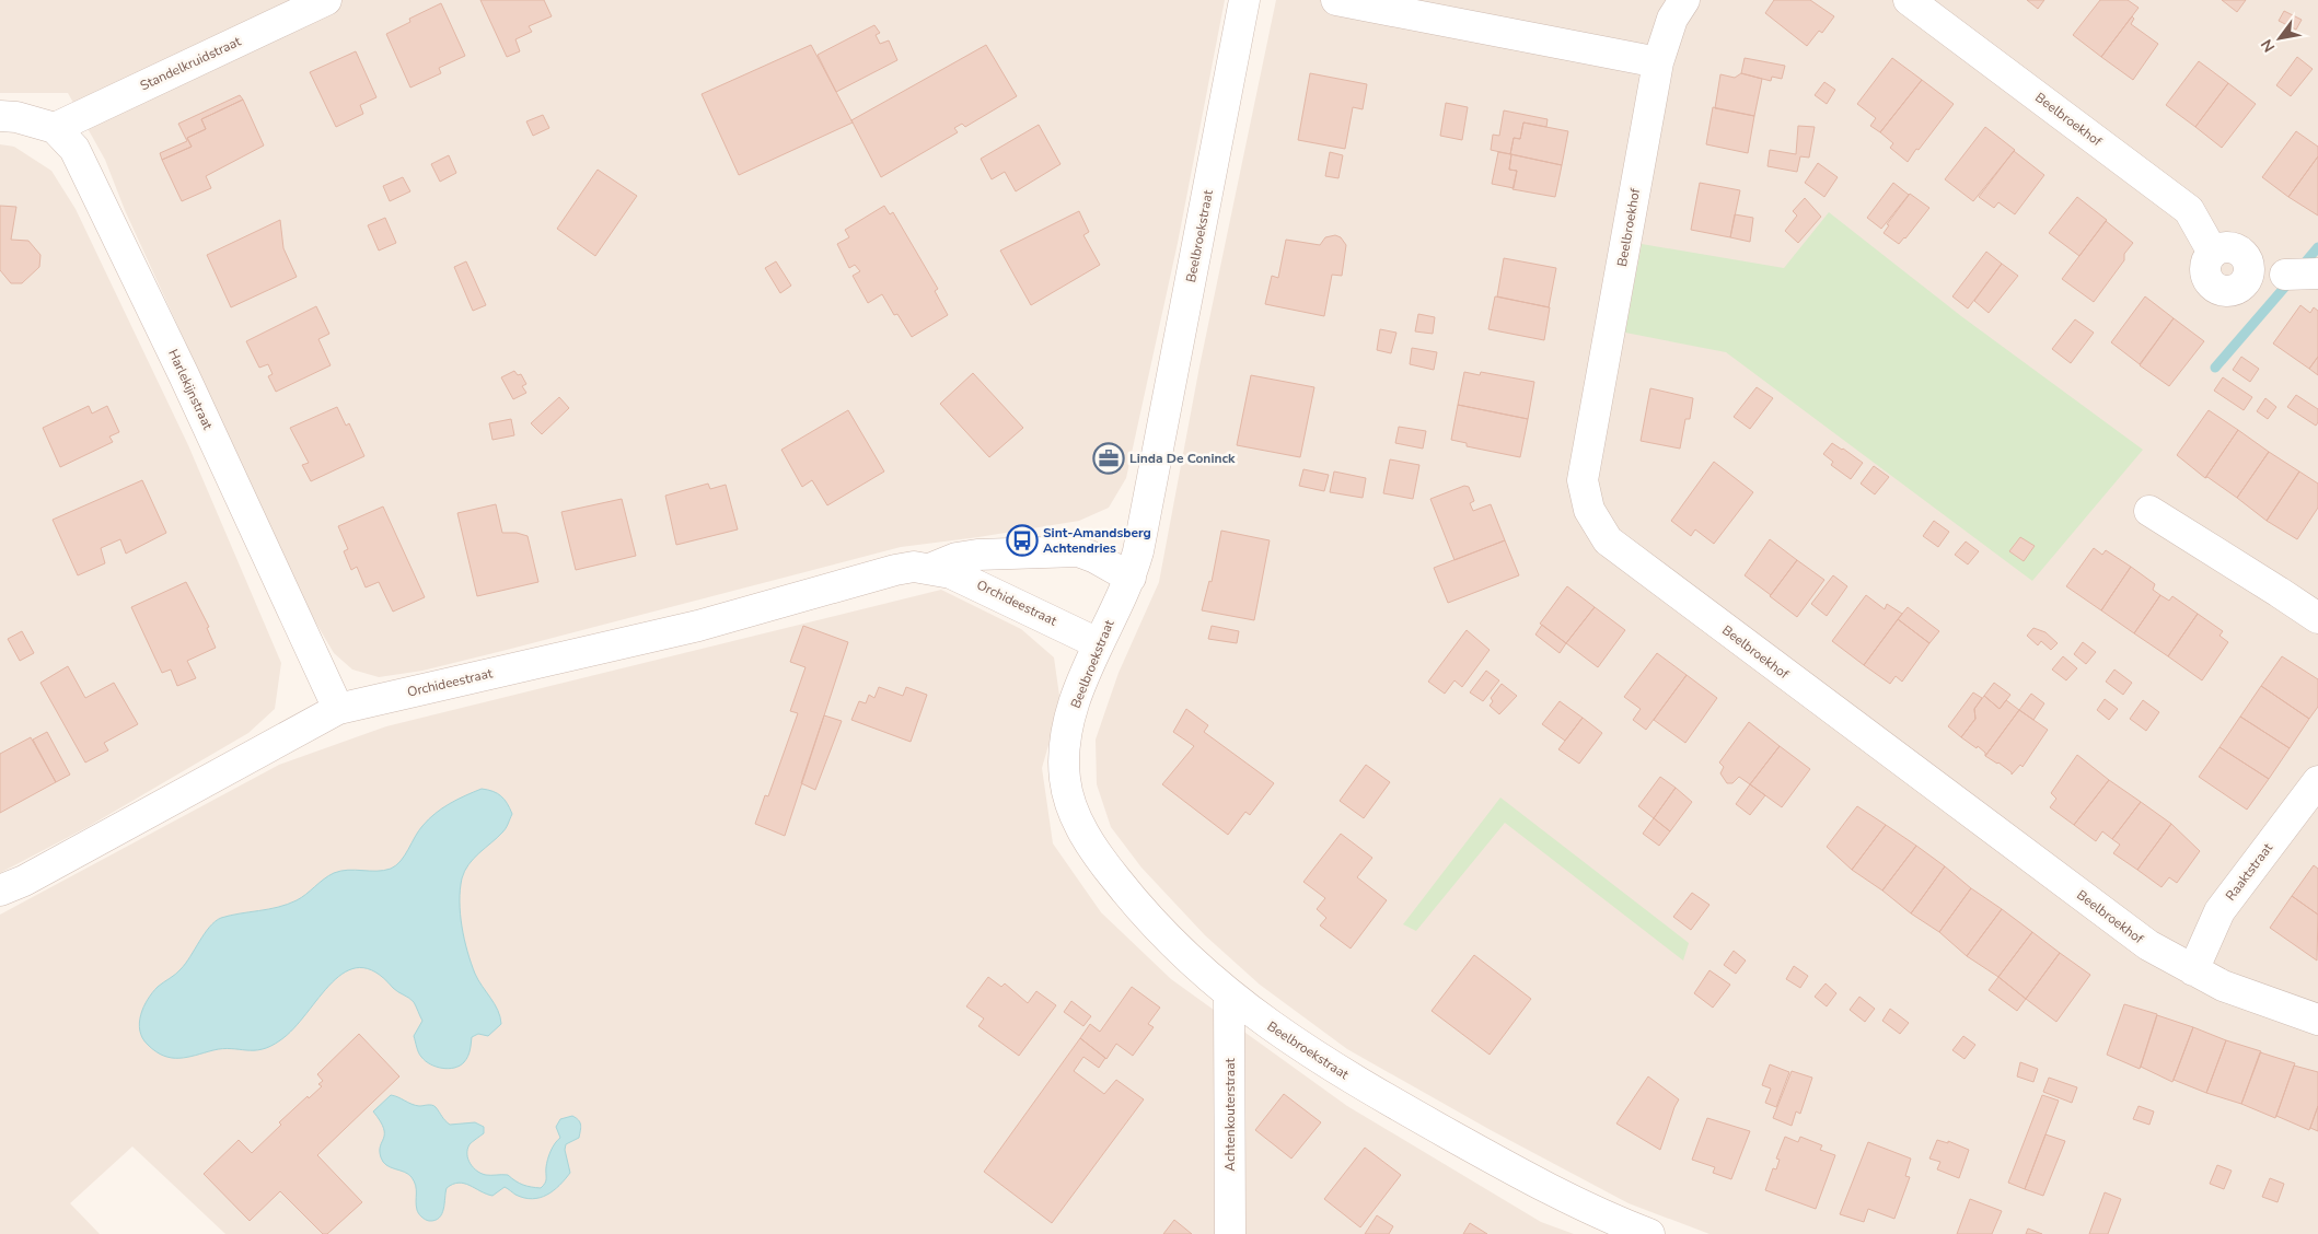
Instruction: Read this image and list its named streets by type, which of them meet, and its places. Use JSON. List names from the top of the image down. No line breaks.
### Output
{"streets":{"street":["Standelkruidstraat","Beelbroekhof","Beelbroekstraat","Harlekijnstraat","Orchideestraat","Raaktstraat","Achtenkouterstraat"]},"crossings":[["Standelkruidstraat","Harlekijnstraat"],["Beelbroekhof","Raaktstraat"],["Beelbroekstraat","Orchideestraat"],["Beelbroekstraat","Achtenkouterstraat"],["Harlekijnstraat","Orchideestraat"]],"places":{"office":["Linda De Coninck"],"bus stop":["Sint-Amandsberg Achtendries"]},"north":"bottom left"}
